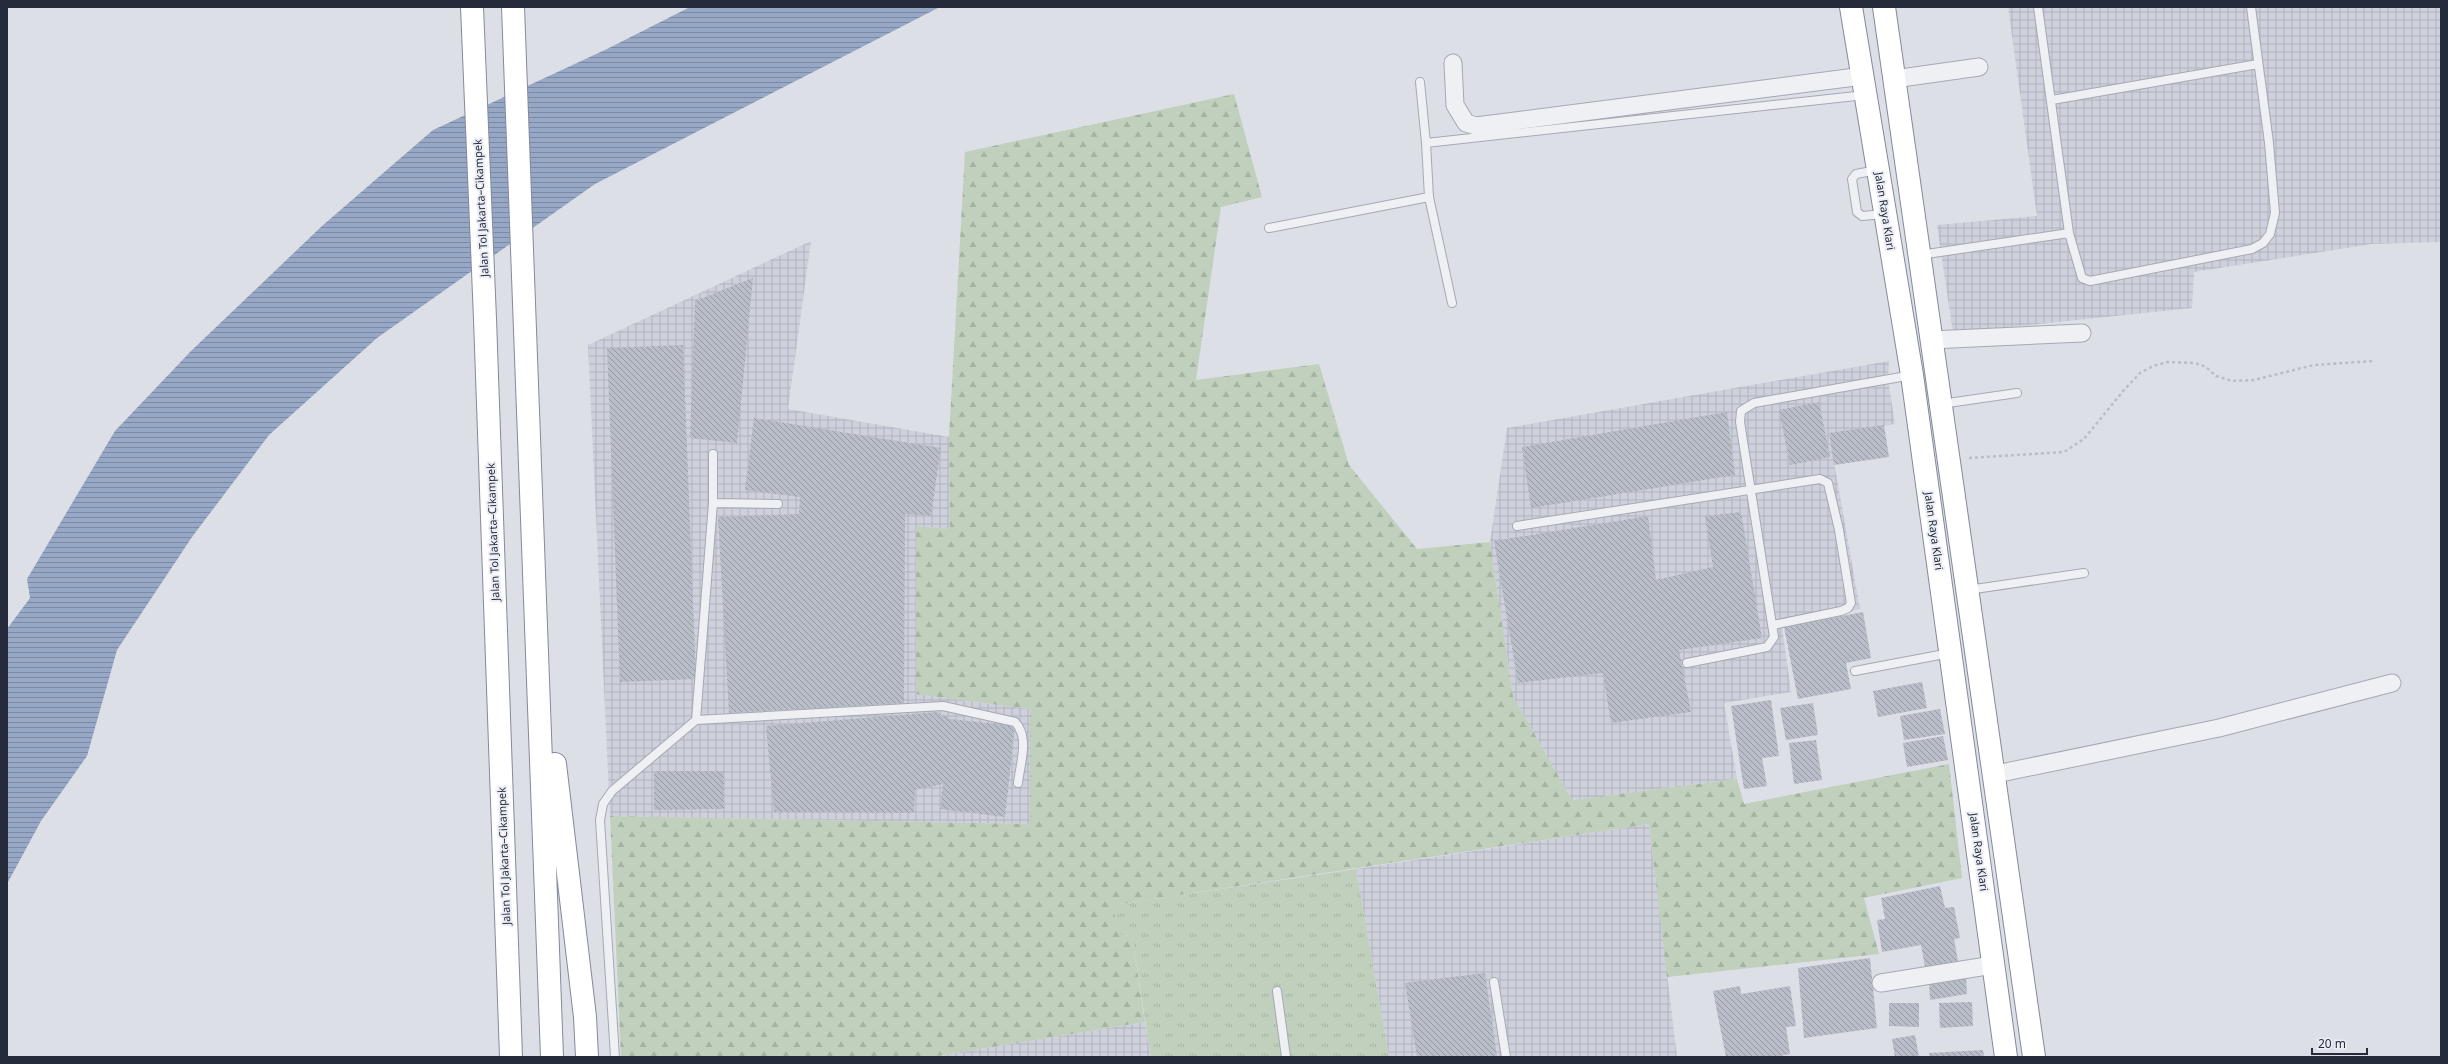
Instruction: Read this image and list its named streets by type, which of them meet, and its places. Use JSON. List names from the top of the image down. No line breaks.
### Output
{"streets":{"highway":["Jalan Tol Jakarta–Cikampek","Jalan Raya Klari"]},"scale_bar":"20 m"}
